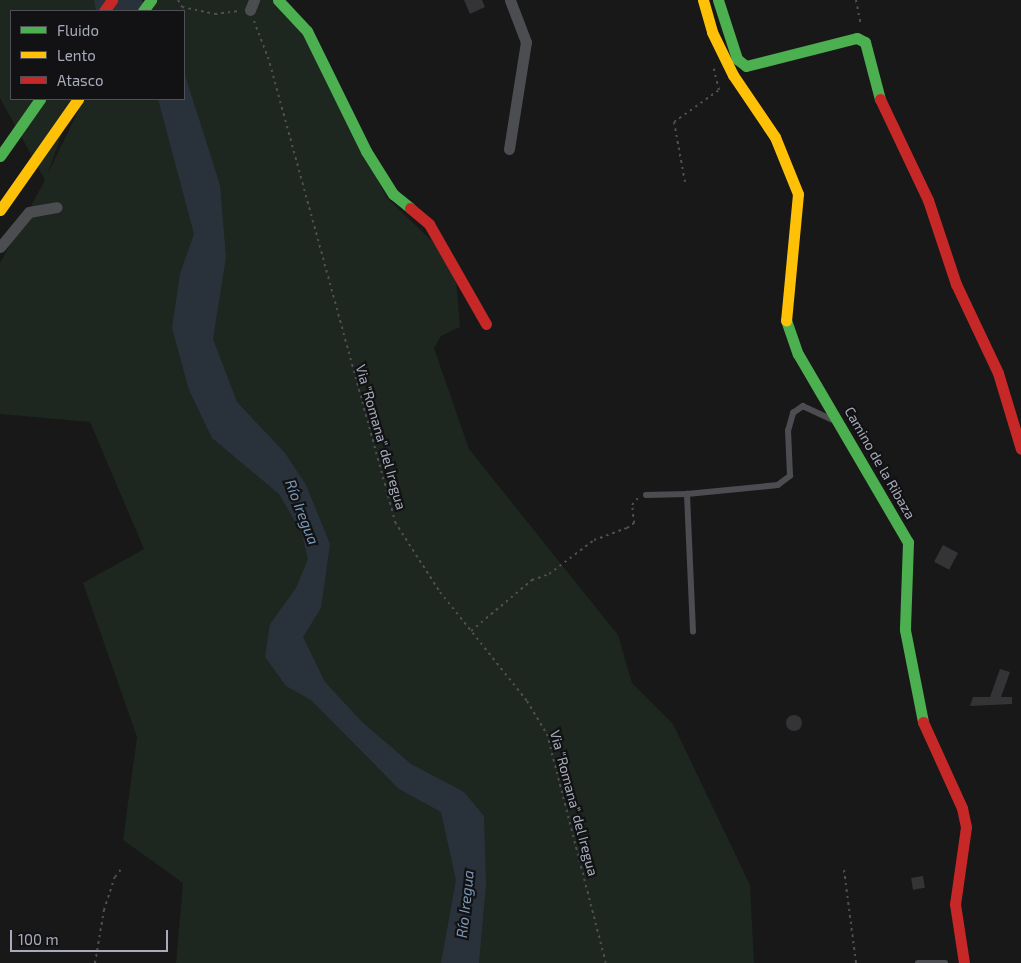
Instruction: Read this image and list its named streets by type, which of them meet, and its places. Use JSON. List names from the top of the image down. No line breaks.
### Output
{"streets":{"main road":["Camino de la Ribaza"],"path":["Via \"Romana\" del Iregua"]},"water":["Río Iregua"],"legend":["Fluido","Lento","Atasco"],"scale_bar":"100 m"}
